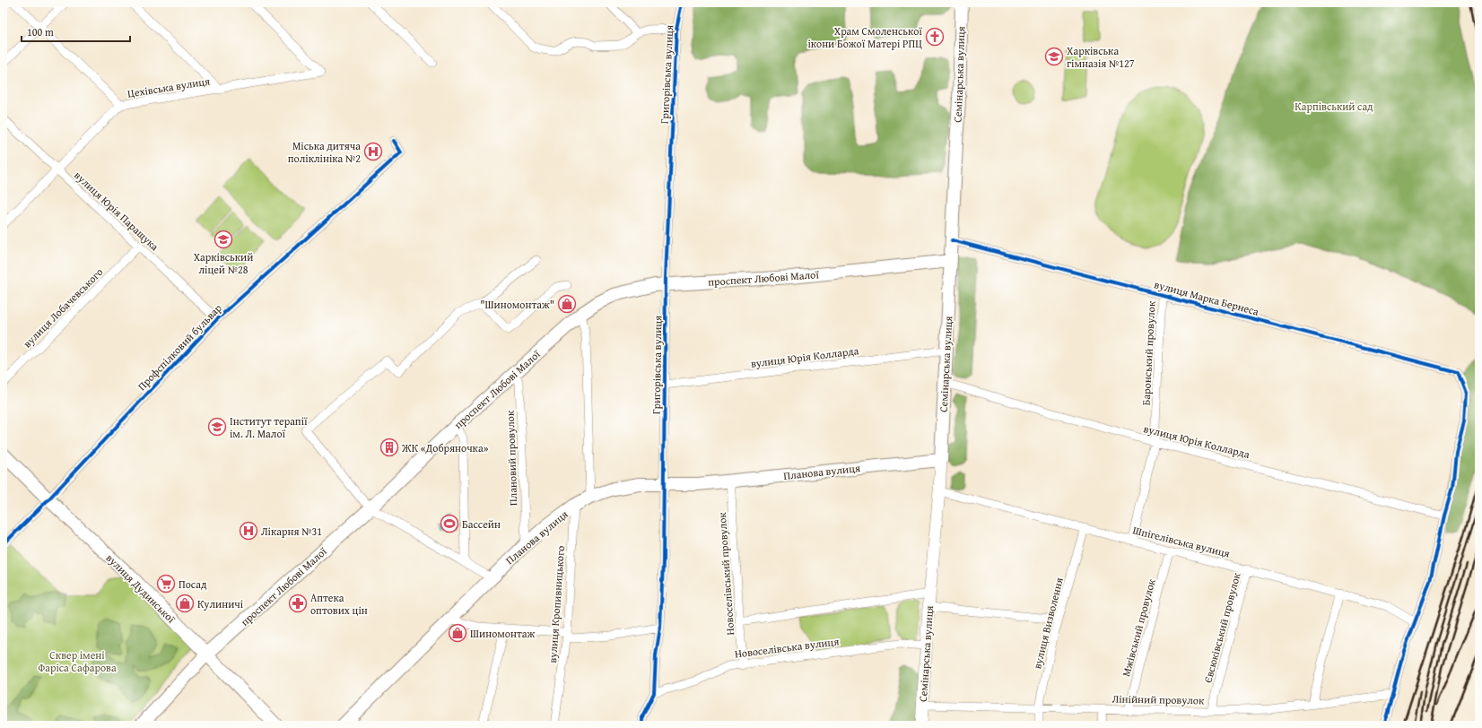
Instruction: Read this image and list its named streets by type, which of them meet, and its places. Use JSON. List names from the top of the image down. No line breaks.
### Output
{"streets":{"main road":["Семінарська вулиця","проспект Любові Малої","Планова вулиця","вулиця Дудинської"],"street":["Григорівська вулиця","Цехівська вулиця","вулиця Юрія Паращука","вулиця Марка Бернеса","вулиця Лобачевського","Профспілковий бульвар","Баронський провулок","вулиця Юрія Колларда","Плановий провулок","Шпігелівська вулиця","Новоселівський провулок","вулиця Кропивницького","вулиця Визволення","Мжівський провулок","Євсюківський провулок","Новоселівська вулиця","Лінійний провулок"]},"crossings":[["Григорівська вулиця","проспект Любові Малої"],["Григорівська вулиця","вулиця Юрія Колларда"],["Григорівська вулиця","Планова вулиця"],["Григорівська вулиця","Новоселівська вулиця"],["Семінарська вулиця","проспект Любові Малої"],["Семінарська вулиця","вулиця Марка Бернеса"],["Семінарська вулиця","вулиця Юрія Колларда"],["Семінарська вулиця","Планова вулиця"],["Семінарська вулиця","Шпігелівська вулиця"],["Семінарська вулиця","Новоселівська вулиця"],["Семінарська вулиця","Лінійний провулок"],["Цехівська вулиця","вулиця Юрія Паращука"],["вулиця Юрія Паращука","вулиця Лобачевського"],["вулиця Юрія Паращука","Профспілковий бульвар"],["проспект Любові Малої","Плановий провулок"],["проспект Любові Малої","вулиця Дудинської"],["вулиця Марка Бернеса","Баронський провулок"],["вулиця Марка Бернеса","вулиця Юрія Колларда"],["Профспілковий бульвар","вулиця Дудинської"],["Баронський провулок","вулиця Юрія Колларда"],["Баронський провулок","Шпігелівська вулиця"],["Плановий провулок","Планова вулиця"],["Планова вулиця","Новоселівський провулок"],["Планова вулиця","вулиця Кропивницького"],["Шпігелівська вулиця","вулиця Визволення"],["Шпігелівська вулиця","Мжівський провулок"],["Шпігелівська вулиця","Євсюківський провулок"],["Новоселівський провулок","Новоселівська вулиця"],["вулиця Визволення","Лінійний провулок"],["Мжівський провулок","Лінійний провулок"],["Євсюківський провулок","Лінійний провулок"]],"parks":["Карпівський сад","Сквер імені Фаріса Сафарова"],"places":{"church":["Храм Смоленської ікони Божої Матері РПЦ"],"school or university":["Харківська гімназія №127","Харківський ліцей №28","Інститут терапії ім. Л. Малої"],"hospital":["Міська дитяча поліклініка №2","Лікарня №31"],"shop":["\"Шиномонтаж\"","Кулиничі","Шиномонтаж"],"building":["ЖК «Добряночка»"],"sports":["Бассейн"],"supermarket":["Посад"],"pharmacy":["Аптека оптових цін"]},"scale_bar":"100 m"}
